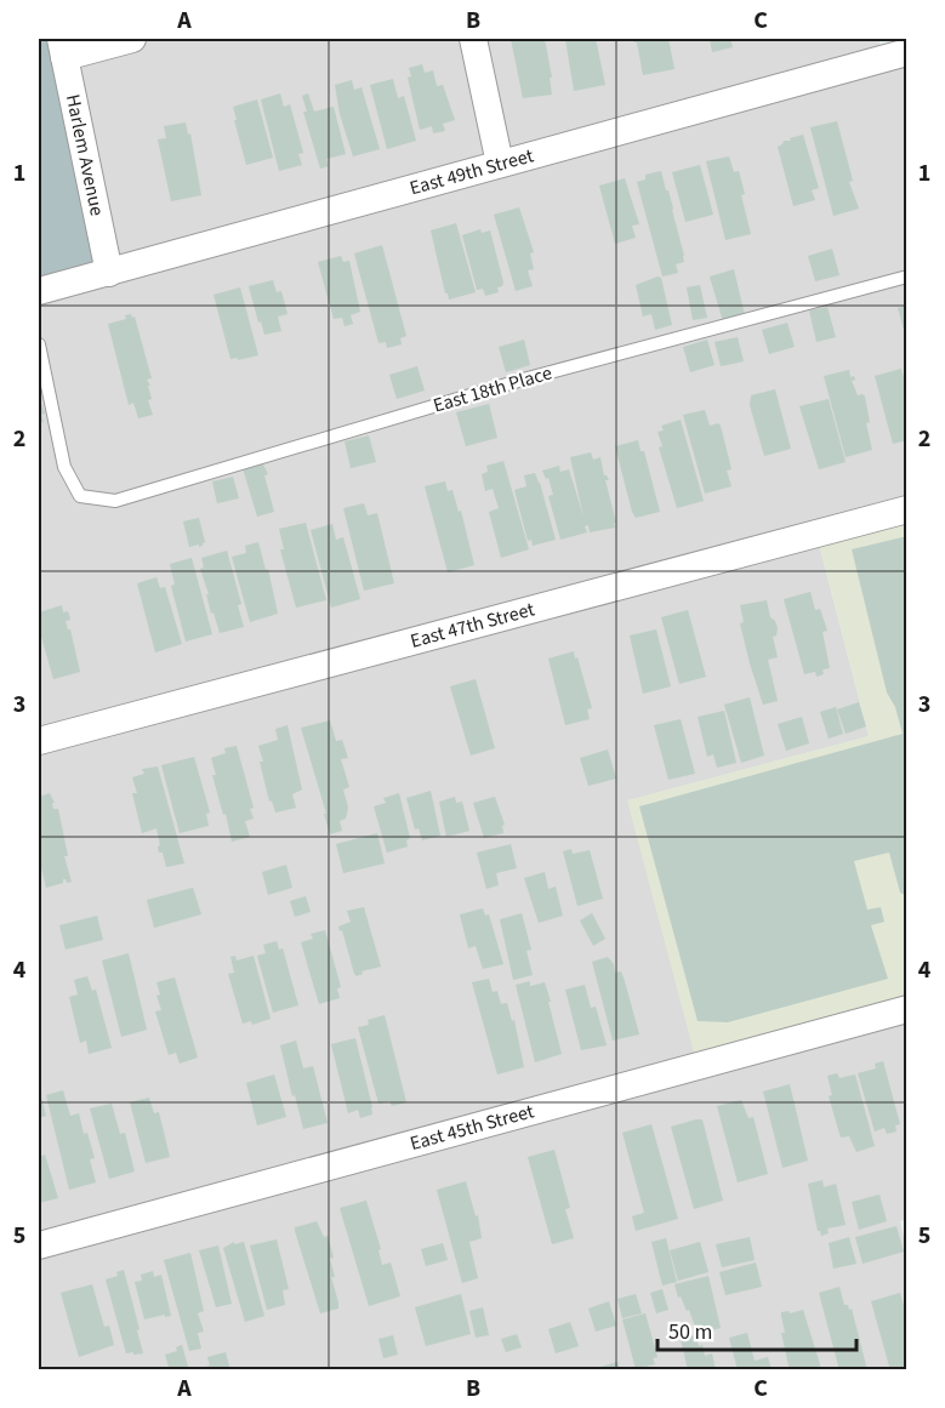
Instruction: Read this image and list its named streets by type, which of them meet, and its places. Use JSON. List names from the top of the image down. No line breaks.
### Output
{"streets":{"street":["Harlem Avenue","East 49th Street","East 47th Street","East 45th Street"],"lane":["East 18th Place"]},"crossings":[["Harlem Avenue","East 49th Street"]],"scale_bar":"50 m","grid":{"columns":["A","B","C"],"rows":["1","2","3","4","5"]}}
